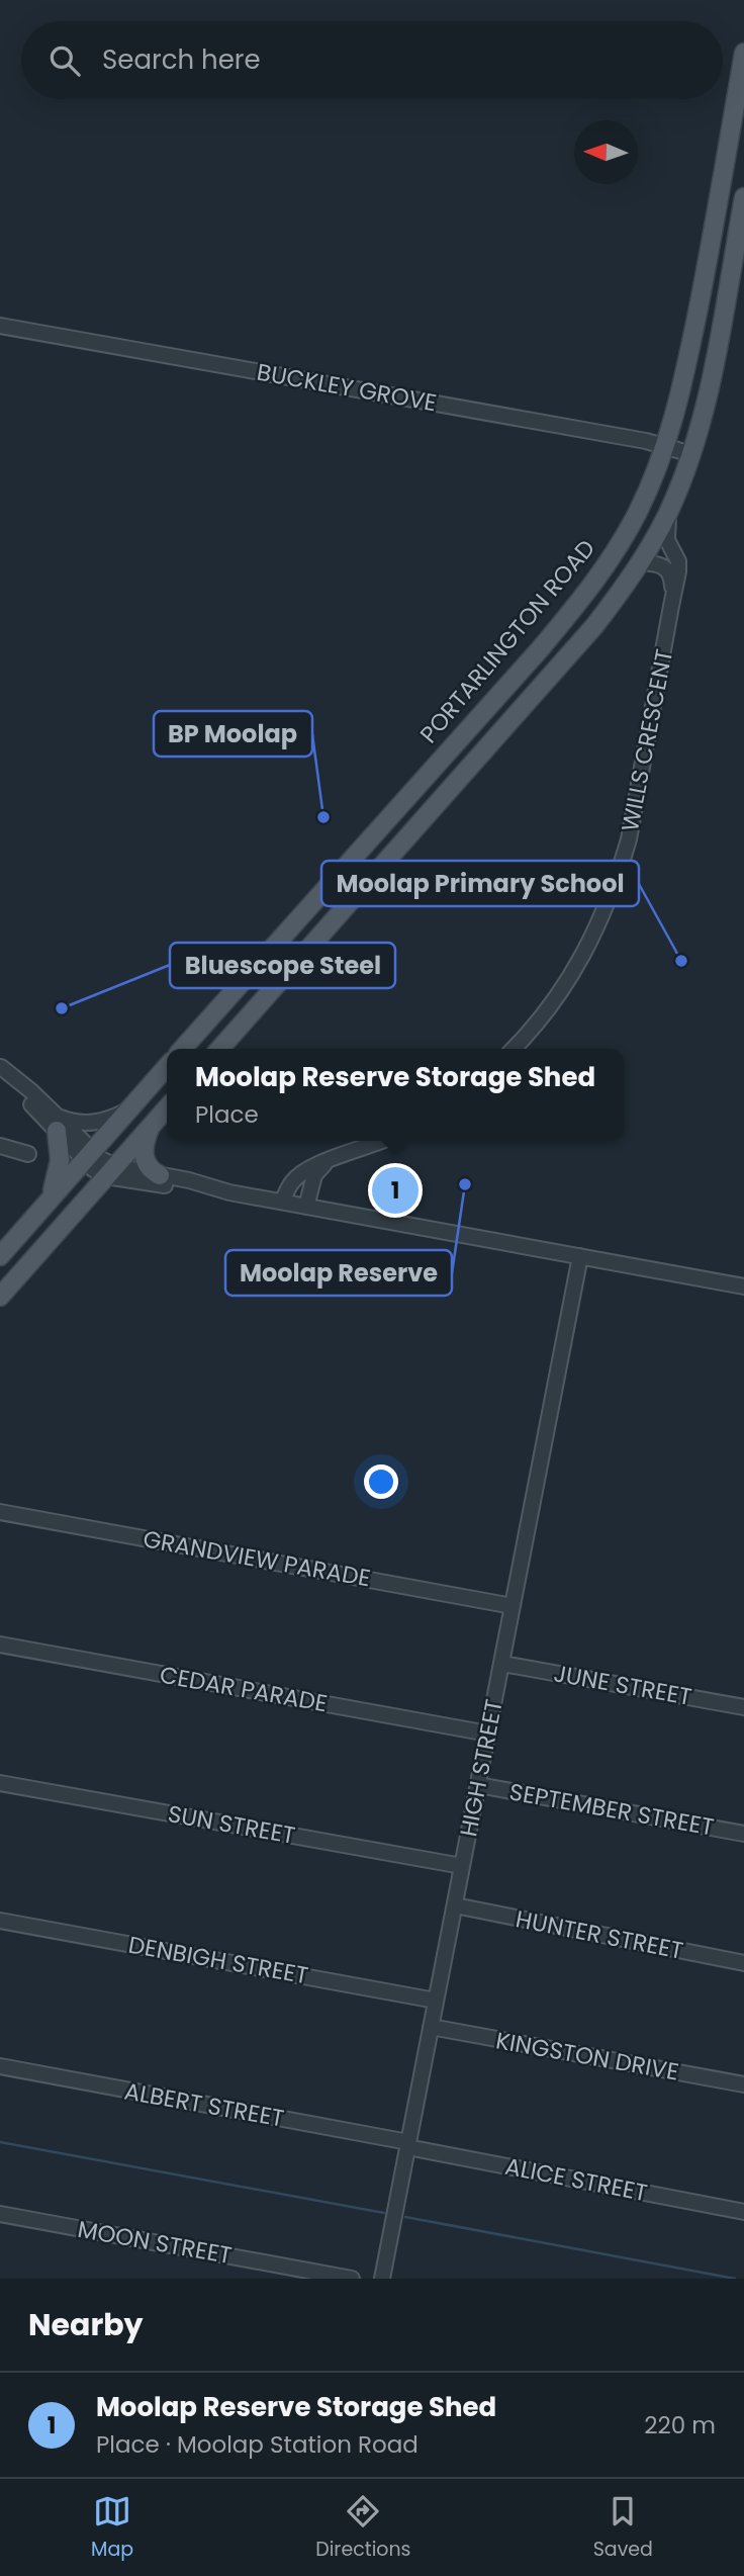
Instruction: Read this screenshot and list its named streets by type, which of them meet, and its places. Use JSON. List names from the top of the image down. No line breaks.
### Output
{"streets":{"main road":["PORTARLINGTON ROAD"],"street":["BUCKLEY GROVE","WILLS CRESCENT","GRANDVIEW PARADE","JUNE STREET","CEDAR PARADE","HIGH STREET","SEPTEMBER STREET","SUN STREET","HUNTER STREET","DENBIGH STREET","KINGSTON DRIVE","ALBERT STREET","ALICE STREET","MOON STREET"]},"crossings":[["BUCKLEY GROVE","PORTARLINGTON ROAD"],["GRANDVIEW PARADE","HIGH STREET"],["JUNE STREET","HIGH STREET"],["CEDAR PARADE","HIGH STREET"],["HIGH STREET","SEPTEMBER STREET"],["HIGH STREET","SUN STREET"],["HIGH STREET","HUNTER STREET"],["HIGH STREET","DENBIGH STREET"],["HIGH STREET","KINGSTON DRIVE"],["HIGH STREET","ALBERT STREET"],["HIGH STREET","ALICE STREET"],["ALBERT STREET","ALICE STREET"]],"places":["BP Moolap","Moolap Primary School","Bluescope Steel","Moolap Reserve"],"north":"left","page":{"search":"Search here","popup":["Moolap Reserve Storage Shed","Place"],"pins":"1","heading":"Nearby","list":[{"mark":"1","name":"Moolap Reserve Storage Shed","note":"Place · Moolap Station Road","value":"220 m"}],"nav":["Map","Directions","Saved"]}}
